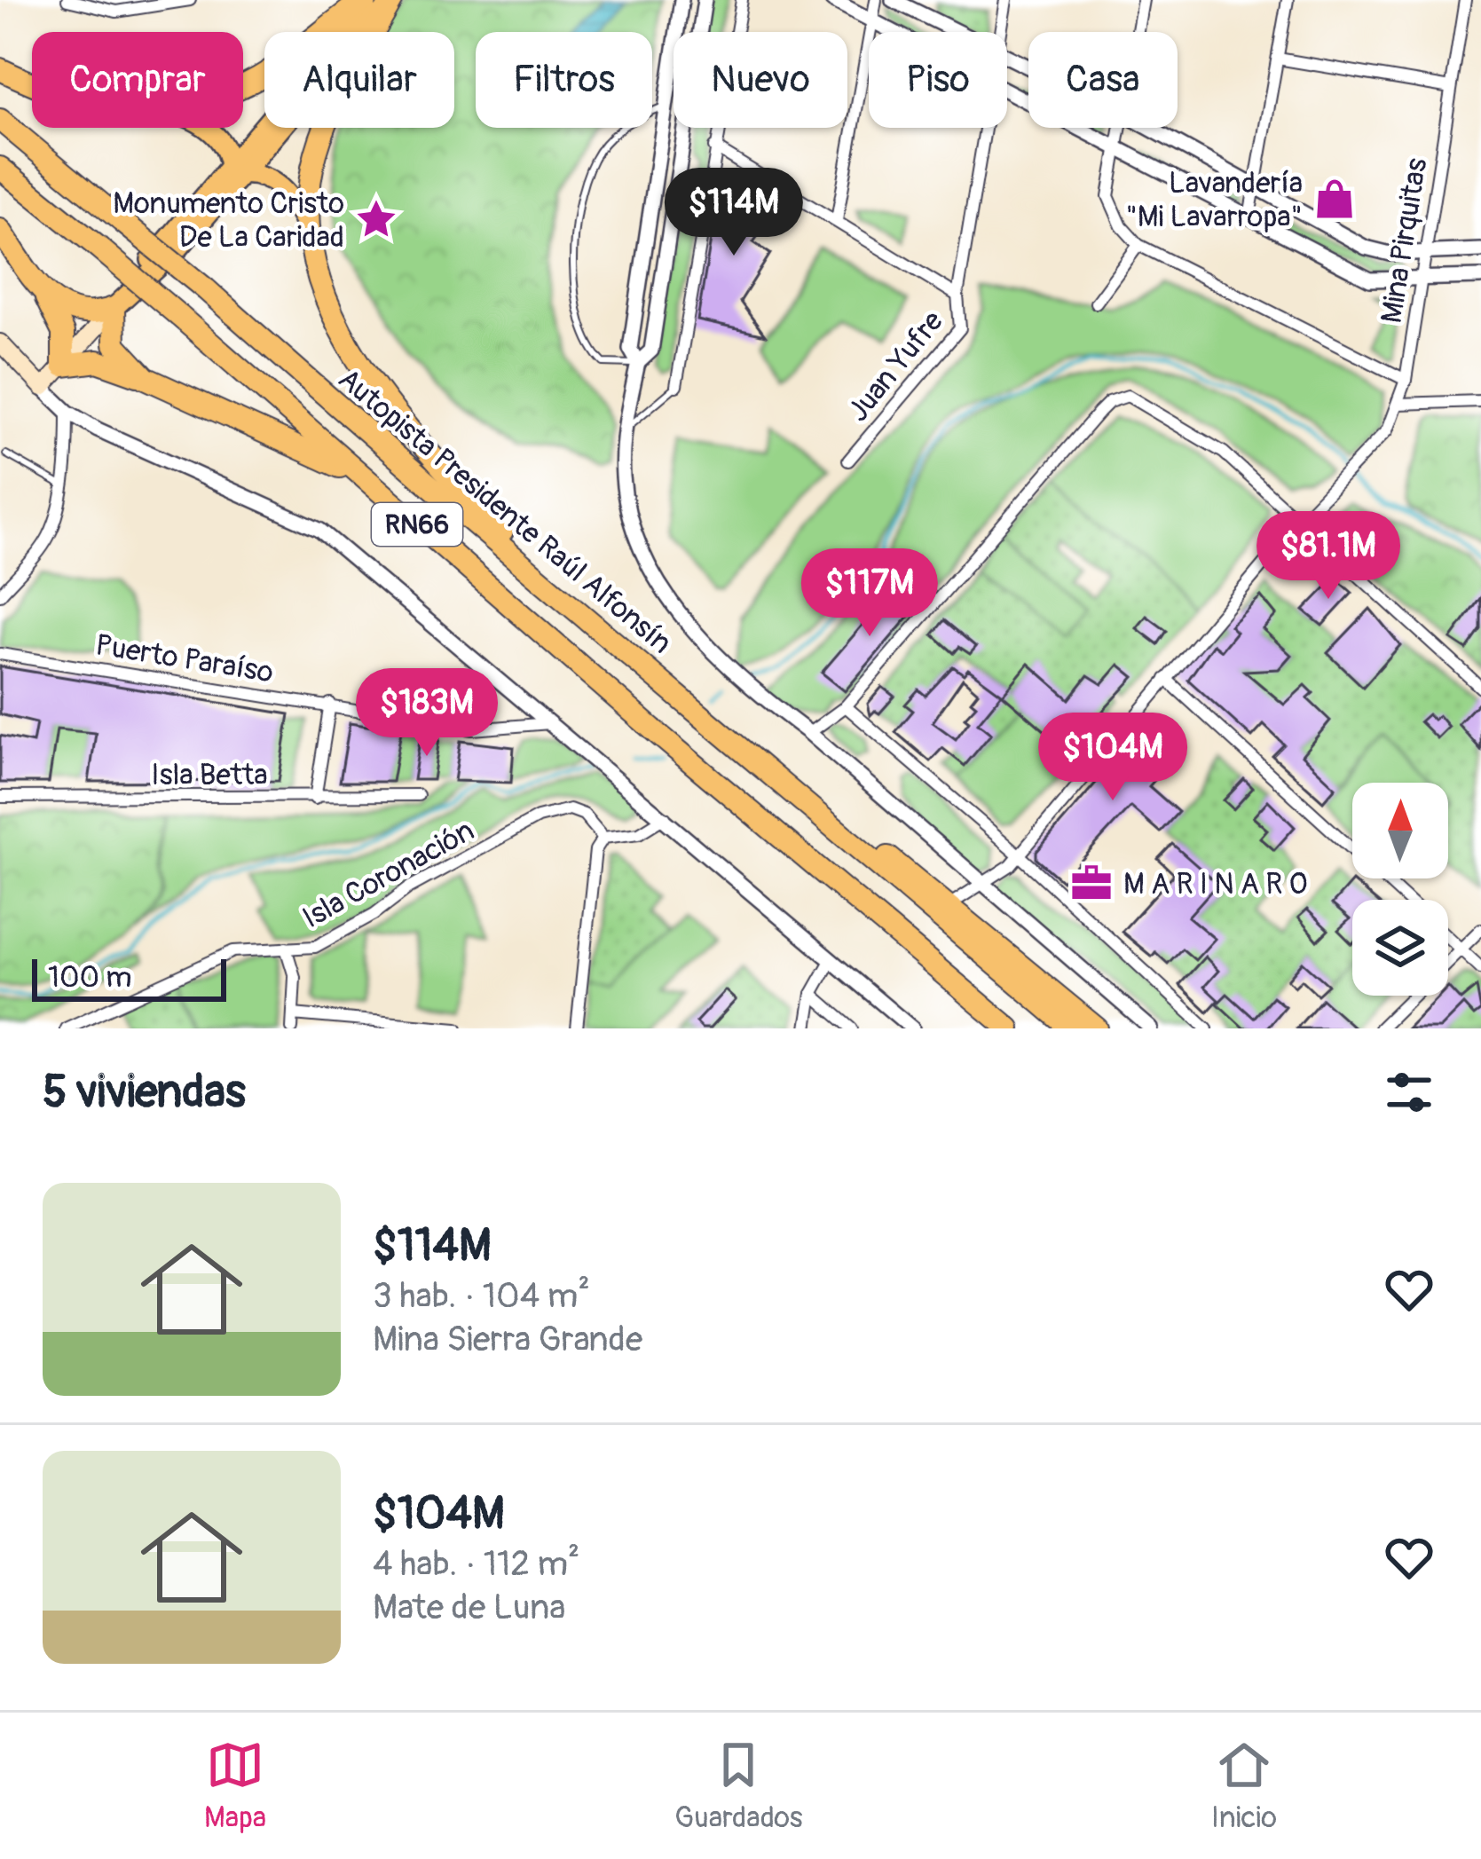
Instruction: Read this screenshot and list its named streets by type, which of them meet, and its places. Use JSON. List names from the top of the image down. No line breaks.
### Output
{"streets":{"highway":["Autopista Presidente Raúl Alfonsín","RN66"],"street":["Mina Pirquitas","Juan Yufre","Puerto Paraíso","Isla Betta","Isla Coronación"]},"places":{"shop":["Lavandería \"Mi Lavarropa\""],"place":["Monumento Cristo De La Caridad"],"office":["M A R I N A R O"]},"scale_bar":"100 m","north":"top","page":{"chip":["Comprar","Alquilar","Filtros","Nuevo","Piso","Casa"],"price":["$114M","$81.1M","$117M","$183M","$104M"],"scale":"100 m","heading":"5 viviendas","list":[{"name":"$114M","note":"3 hab. · 104 m² · Mina Sierra Grande"},{"name":"$104M","note":"4 hab. · 112 m² · Mate de Luna"}],"tabs":["Mapa","Guardados","Inicio"]}}
